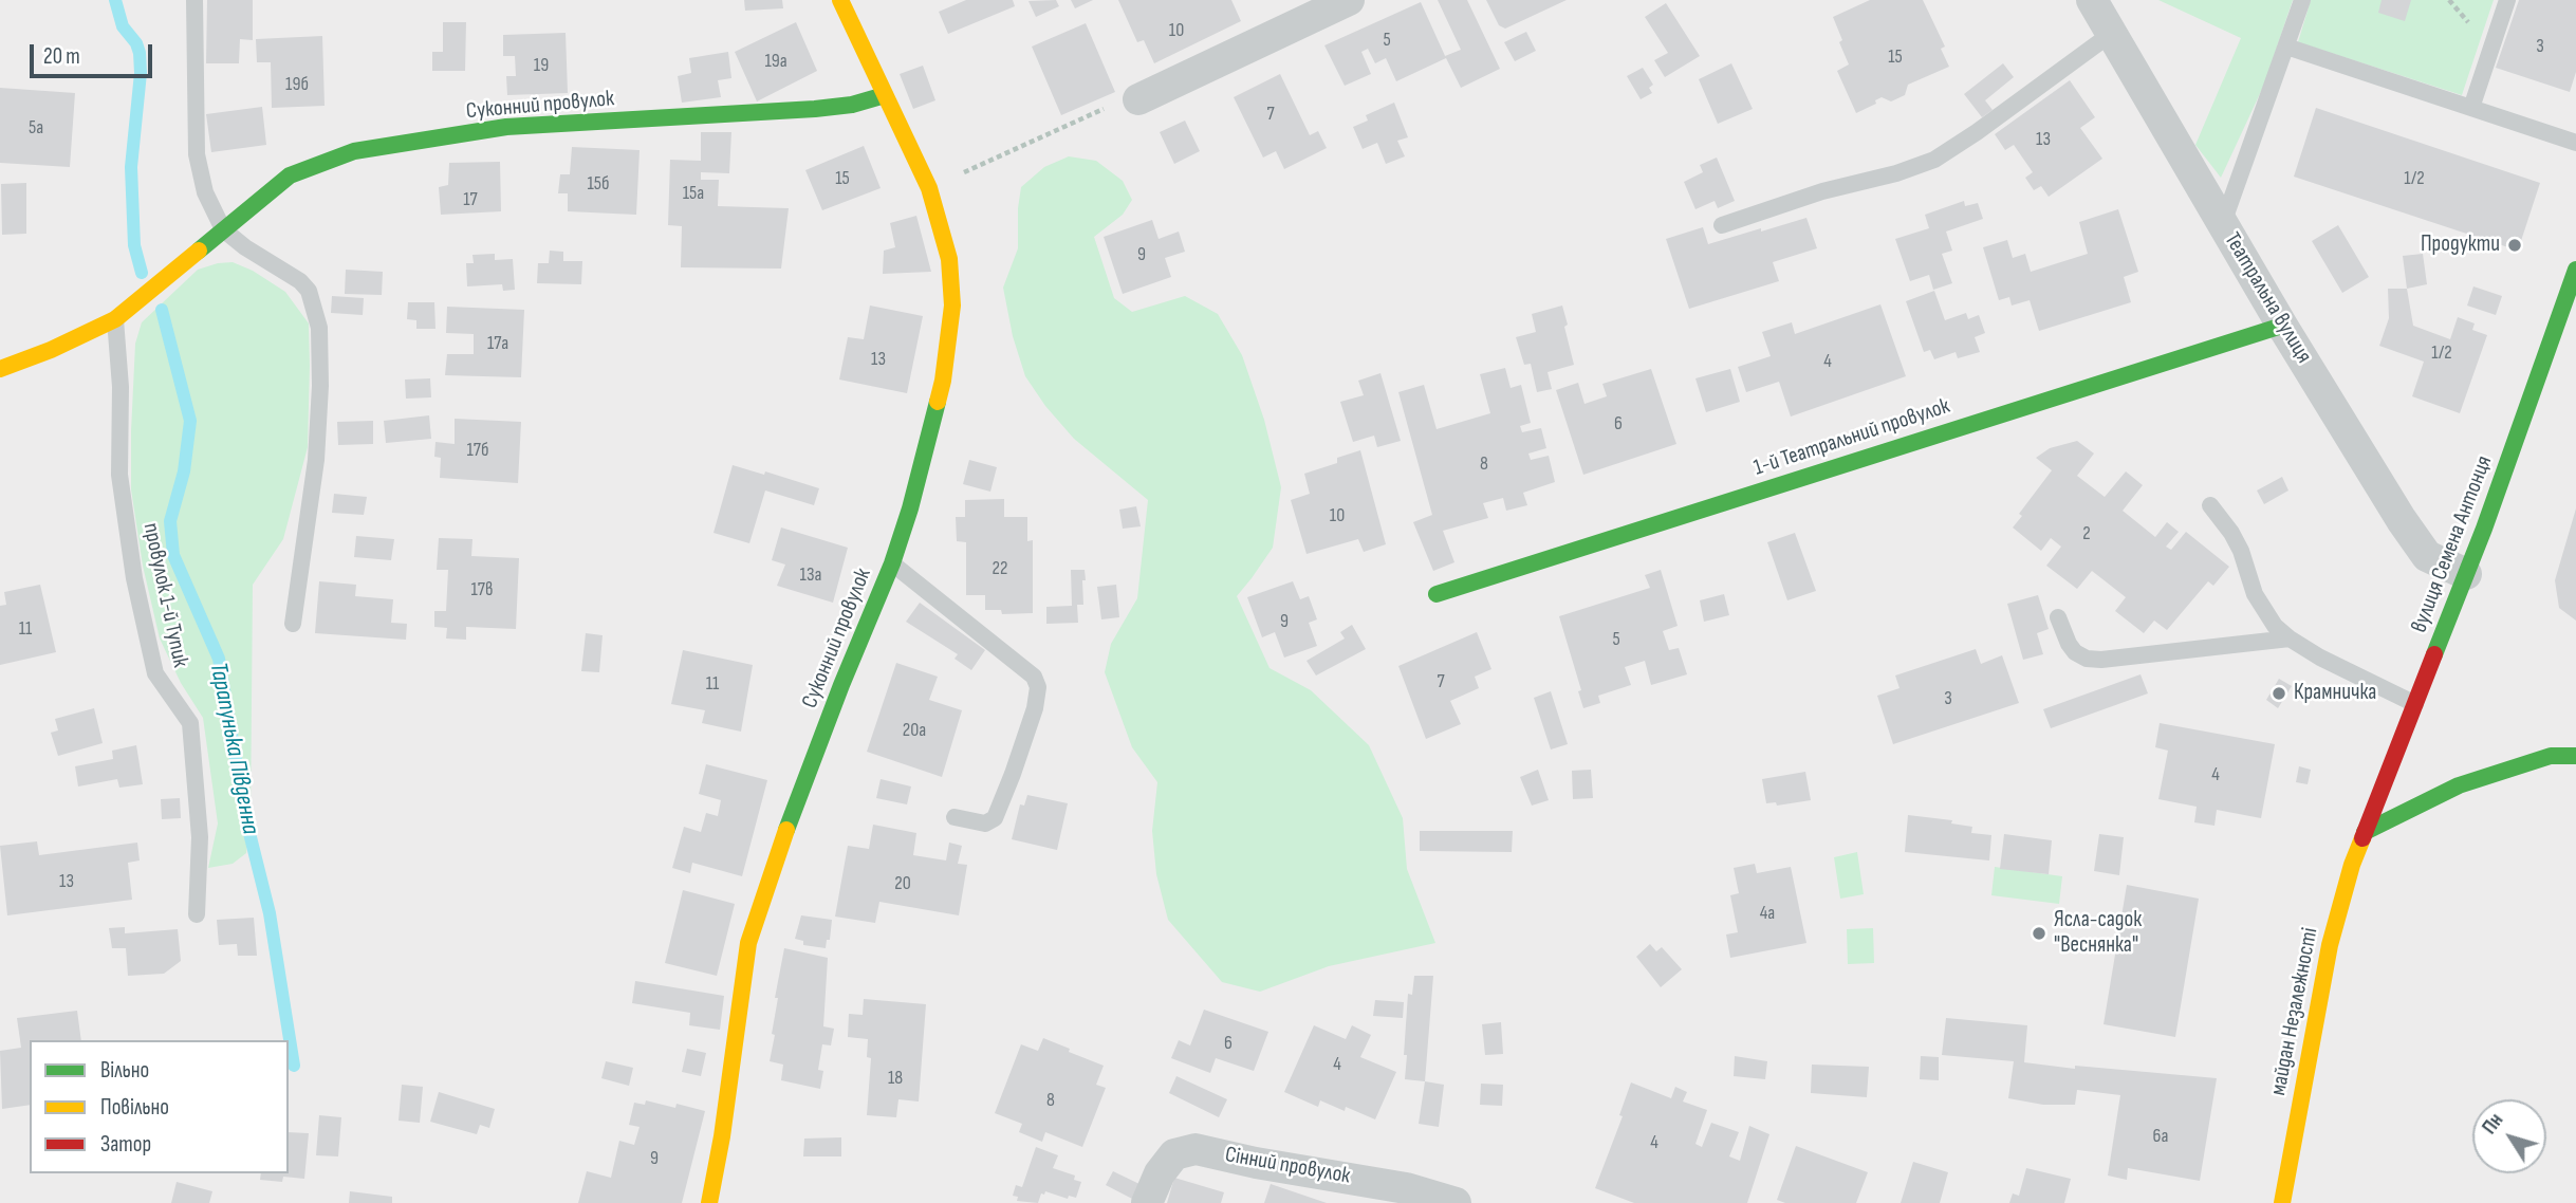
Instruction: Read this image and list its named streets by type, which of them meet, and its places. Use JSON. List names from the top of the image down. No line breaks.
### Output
{"streets":{"street":["Суконний провулок","Театральна вулиця","1-й Театральний провулок","вулиця Семена Антонця","майдан Незалежності","Сінний провулок"],"lane":["провулок 1-й Тупик"]},"crossings":[["Театральна вулиця","1-й Театральний провулок"],["Театральна вулиця","вулиця Семена Антонця"],["вулиця Семена Антонця","майдан Незалежності"]],"water":["Тарапунька Південна"],"places":["Продукти","Крамничка","Ясла-садок \"Веснянка\""],"house_numbers":["10","5","3","15","19а","19","19б","7","5а","13","15","1/2","15б","15а","17","9","17а","1/2","13","4","6","17б","8","10","2","22","13а","17в","9","11","5","7","11","3","20а","4","13","20","4а","6","4","18","8","6а","4","9"],"legend":["Вільно","Повільно","Затор"],"scale_bar":"20 m","north":"top left"}
